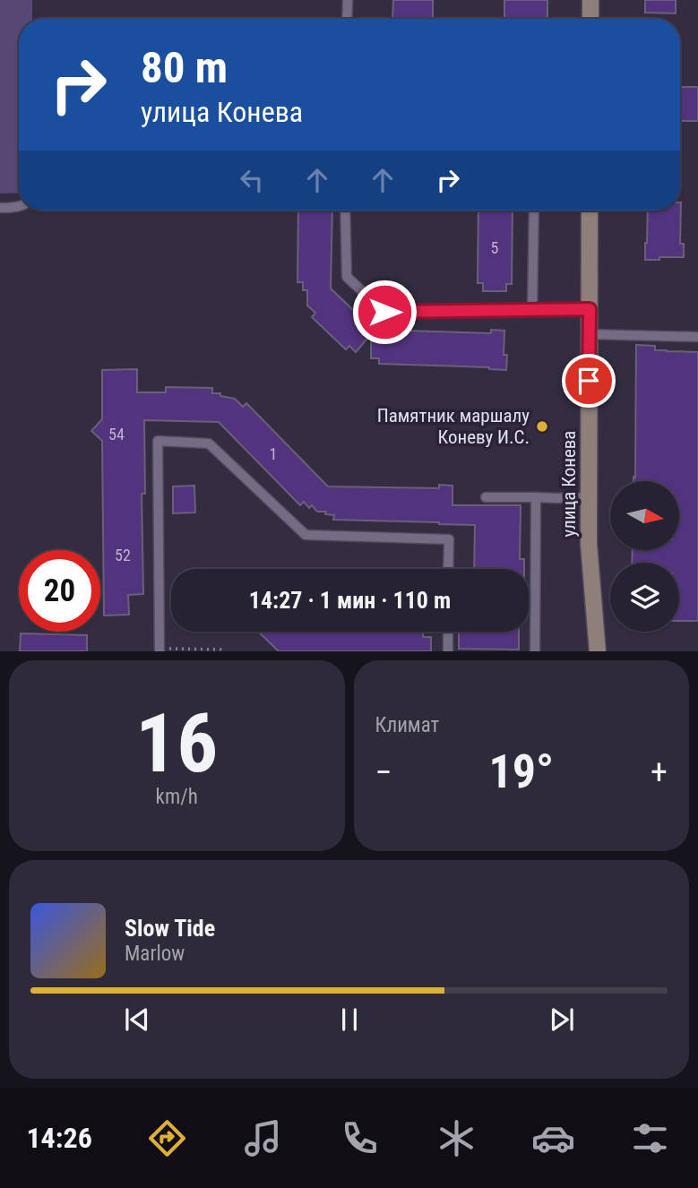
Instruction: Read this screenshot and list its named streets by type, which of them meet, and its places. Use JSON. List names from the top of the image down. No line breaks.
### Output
{"streets":{"street":["улица Конева"]},"places":["Памятник маршалу Коневу И.С."],"house_numbers":["5","54","1","52"],"north":"right","page":{"turn":["80 m","улица Конева"],"limit":"20","trip":"14:27 · 1 мин · 110 m","tile":[["16","km/h"],"Климат"],"heat":["−","19°","+"],"song":["Slow Tide","Marlow"],"tabs":"14:26"}}
